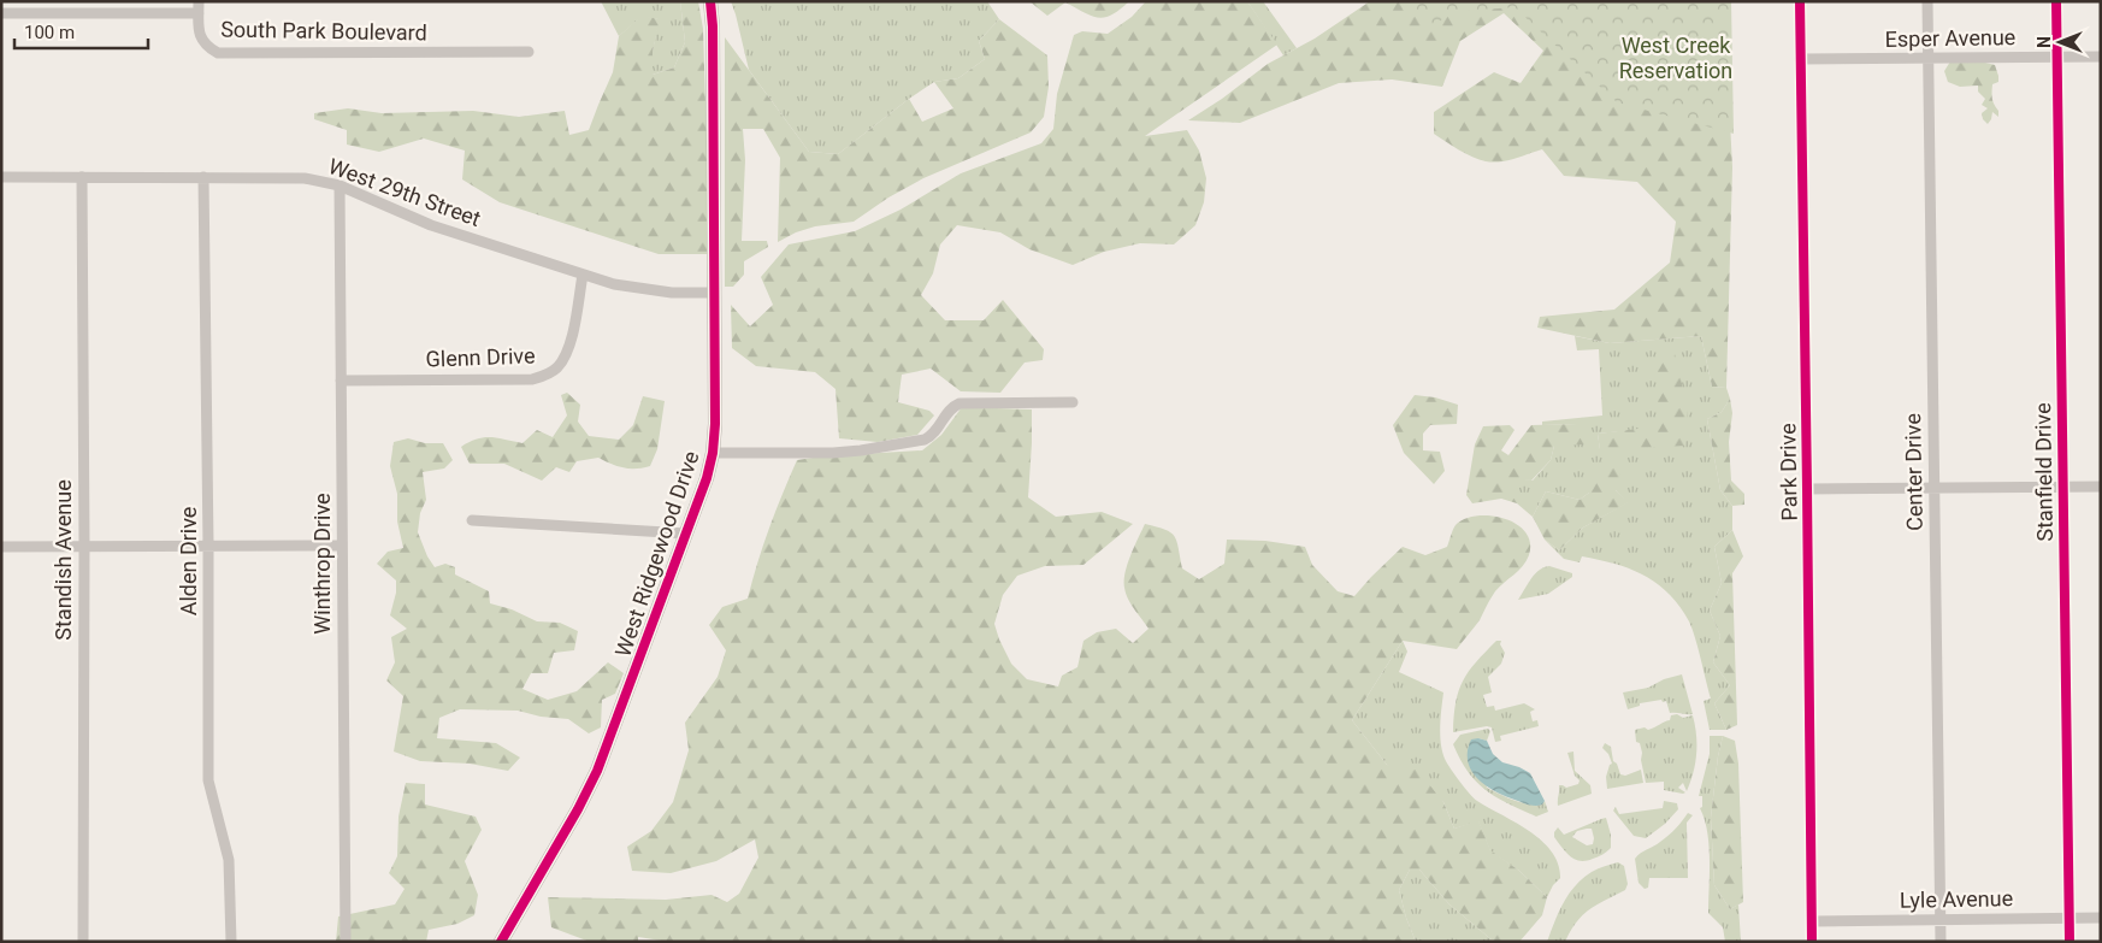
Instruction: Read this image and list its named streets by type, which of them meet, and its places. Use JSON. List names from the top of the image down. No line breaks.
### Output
{"streets":{"street":["South Park Boulevard","Esper Avenue","West 29th Street","Glenn Drive","Park Drive","Center Drive","Stanfield Drive","West Ridgewood Drive","Standish Avenue","Alden Drive","Winthrop Drive","Lyle Avenue"]},"crossings":[["Esper Avenue","Park Drive"],["Esper Avenue","Center Drive"],["Esper Avenue","Stanfield Drive"],["West 29th Street","Glenn Drive"],["West 29th Street","West Ridgewood Drive"],["West 29th Street","Standish Avenue"],["West 29th Street","Alden Drive"],["West 29th Street","Winthrop Drive"],["Glenn Drive","Winthrop Drive"],["Park Drive","Lyle Avenue"],["Center Drive","Lyle Avenue"],["Stanfield Drive","Lyle Avenue"]],"parks":["West Creek Reservation"],"scale_bar":"100 m","north":"left"}
